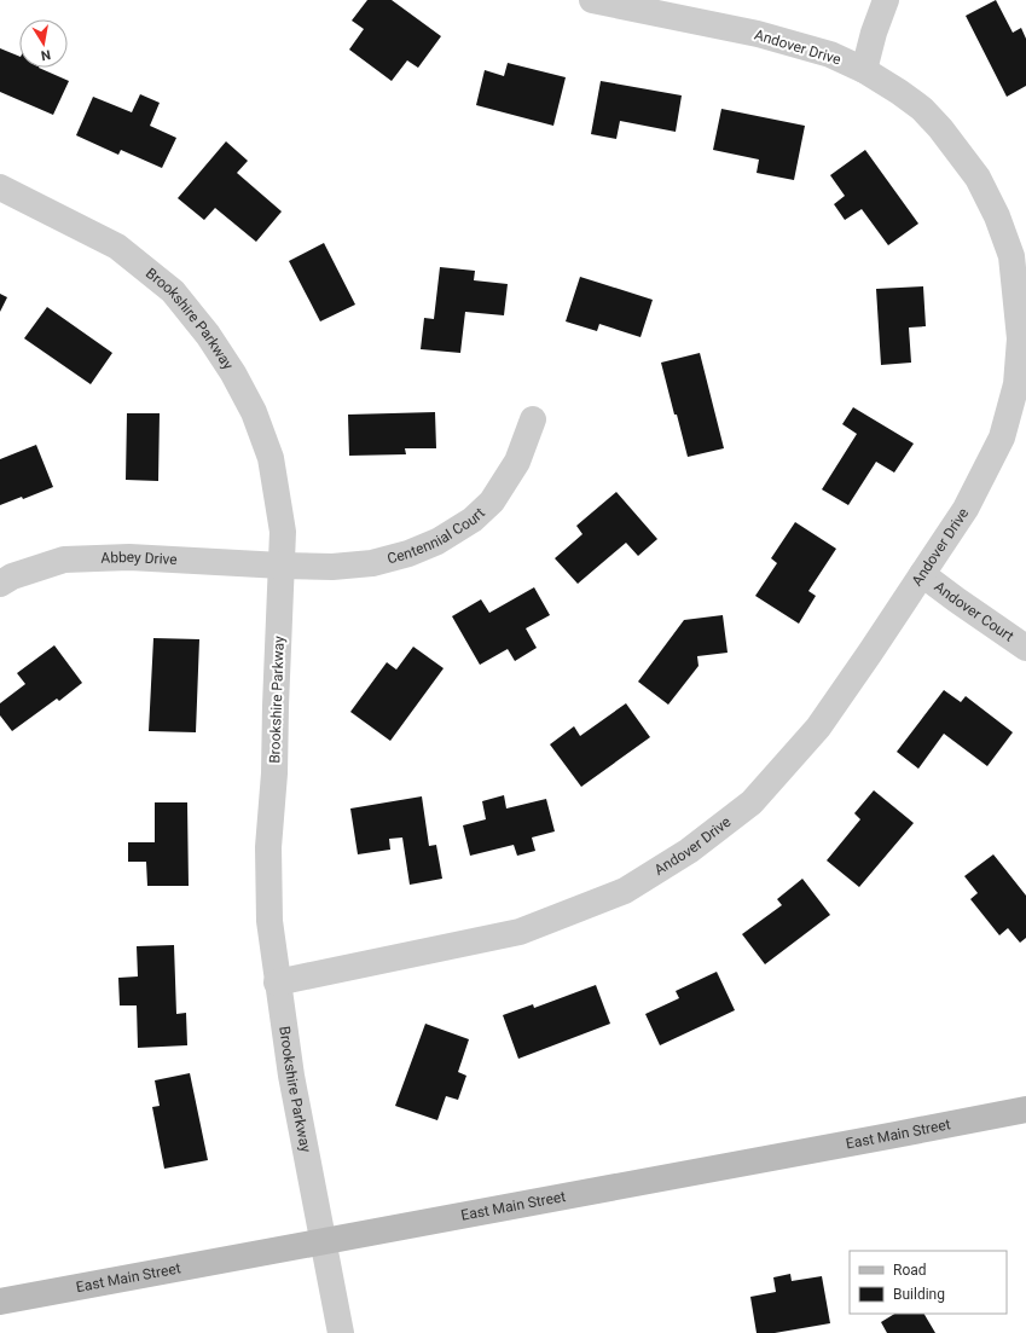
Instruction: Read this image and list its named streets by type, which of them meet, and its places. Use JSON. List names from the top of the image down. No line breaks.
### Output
{"streets":{"main road":["East Main Street"],"street":["Andover Drive","Brookshire Parkway","Centennial Court","Abbey Drive","Andover Court"]},"crossings":[["Andover Drive","Brookshire Parkway"],["Andover Drive","Andover Court"],["Brookshire Parkway","Centennial Court"],["Brookshire Parkway","Abbey Drive"],["Brookshire Parkway","East Main Street"],["Centennial Court","Abbey Drive"]],"legend":["Road","Building"],"north":"bottom"}
